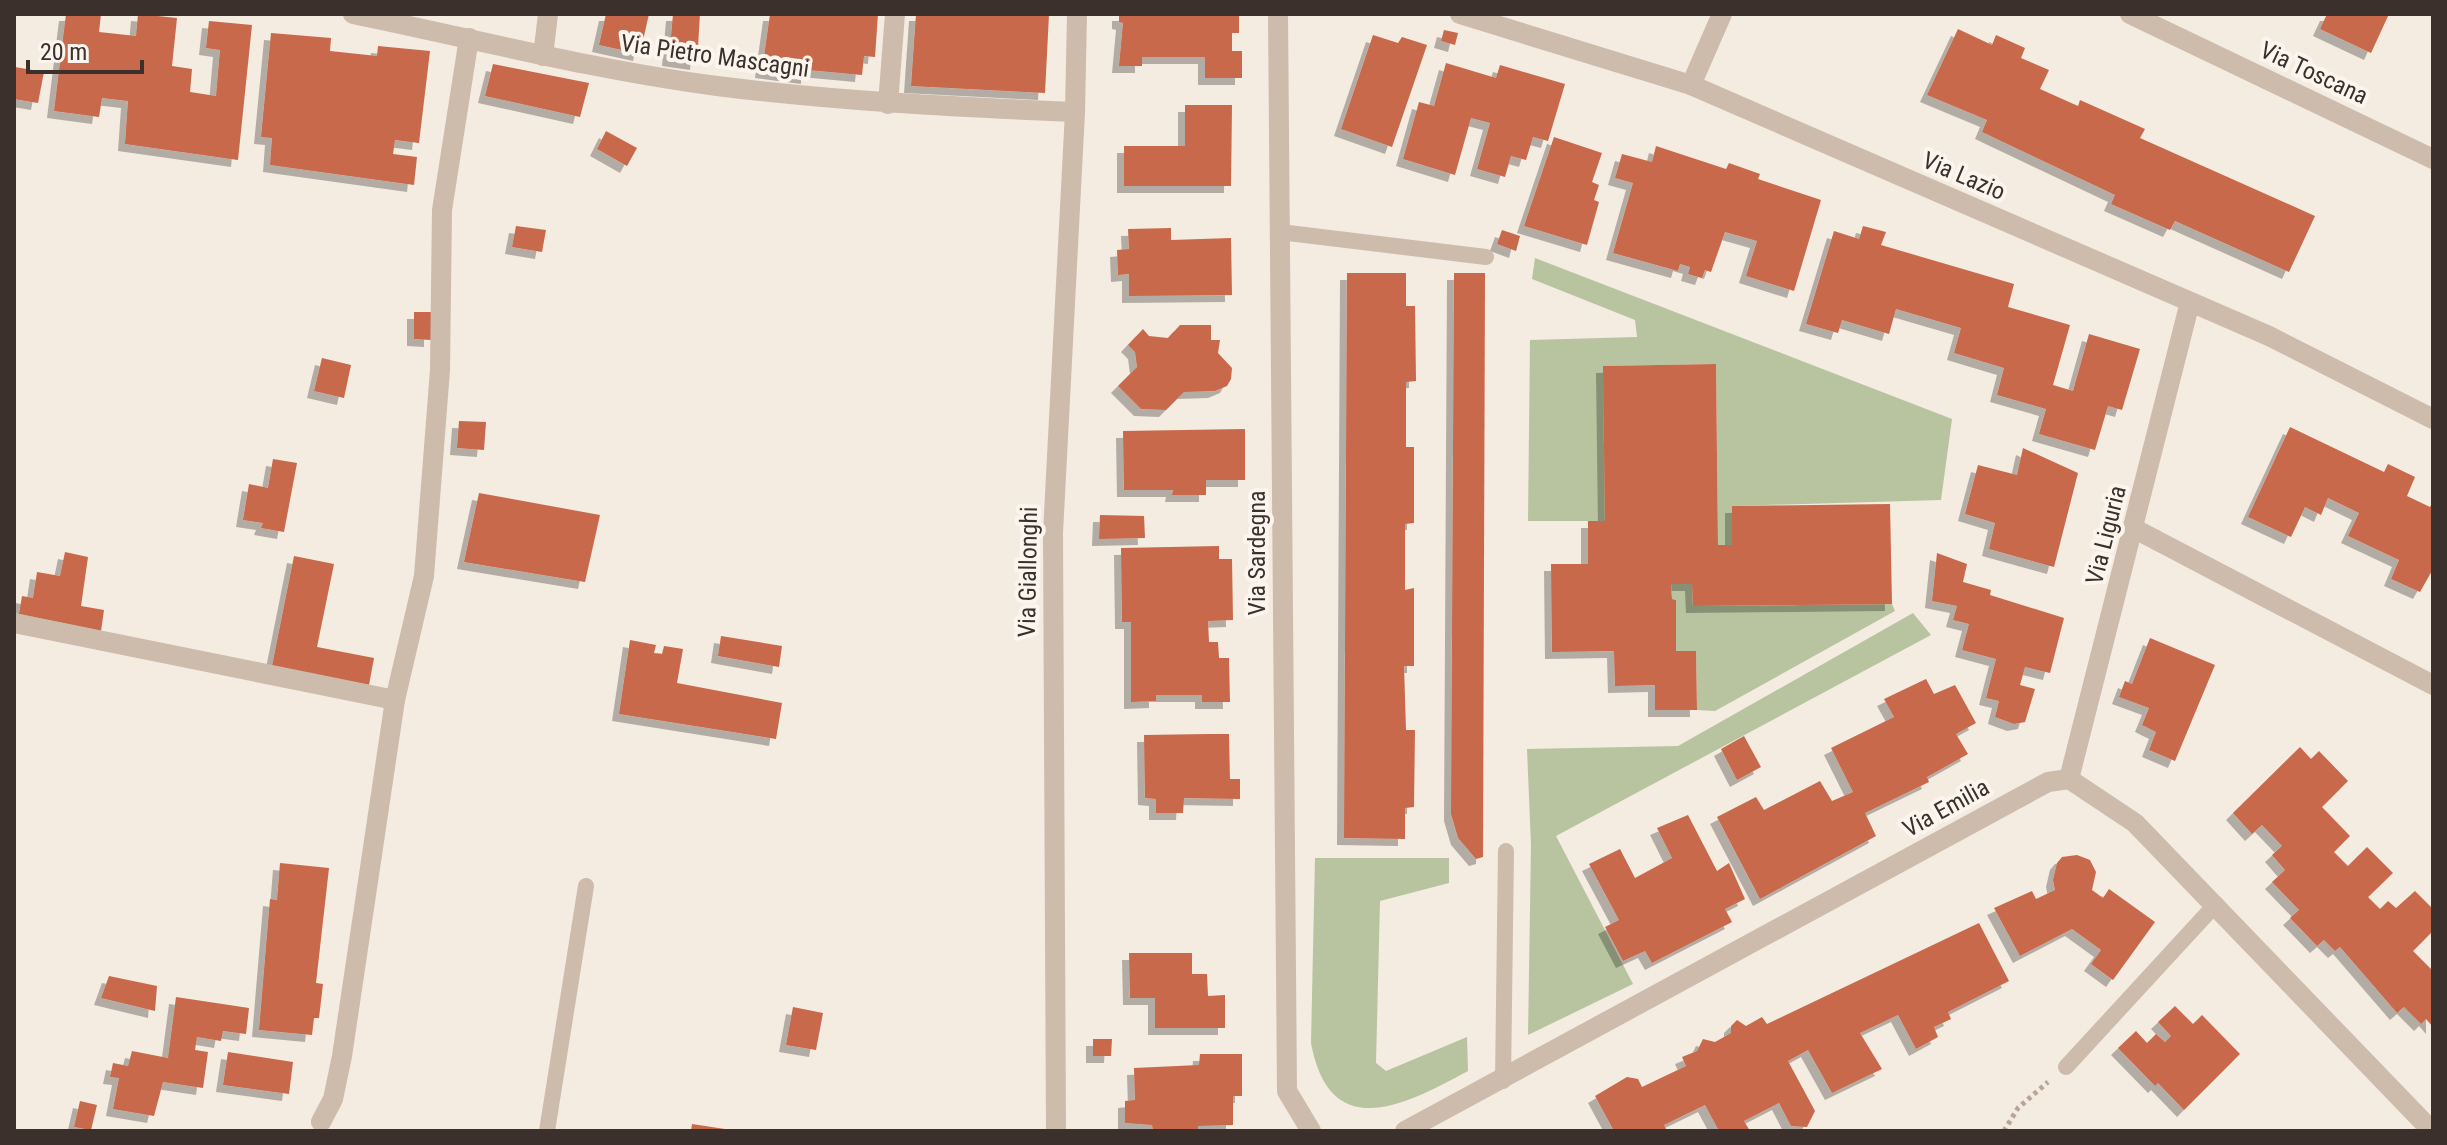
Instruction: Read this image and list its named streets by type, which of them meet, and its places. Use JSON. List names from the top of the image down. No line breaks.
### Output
{"streets":{"street":["Via Pietro Mascagni","Via Toscana","Via Lazio","Via Liguria","Via Sardegna","Via Giallonghi","Via Emilia"]},"crossings":[["Via Pietro Mascagni","Via Giallonghi"],["Via Lazio","Via Liguria"],["Via Liguria","Via Emilia"]],"scale_bar":"20 m"}
